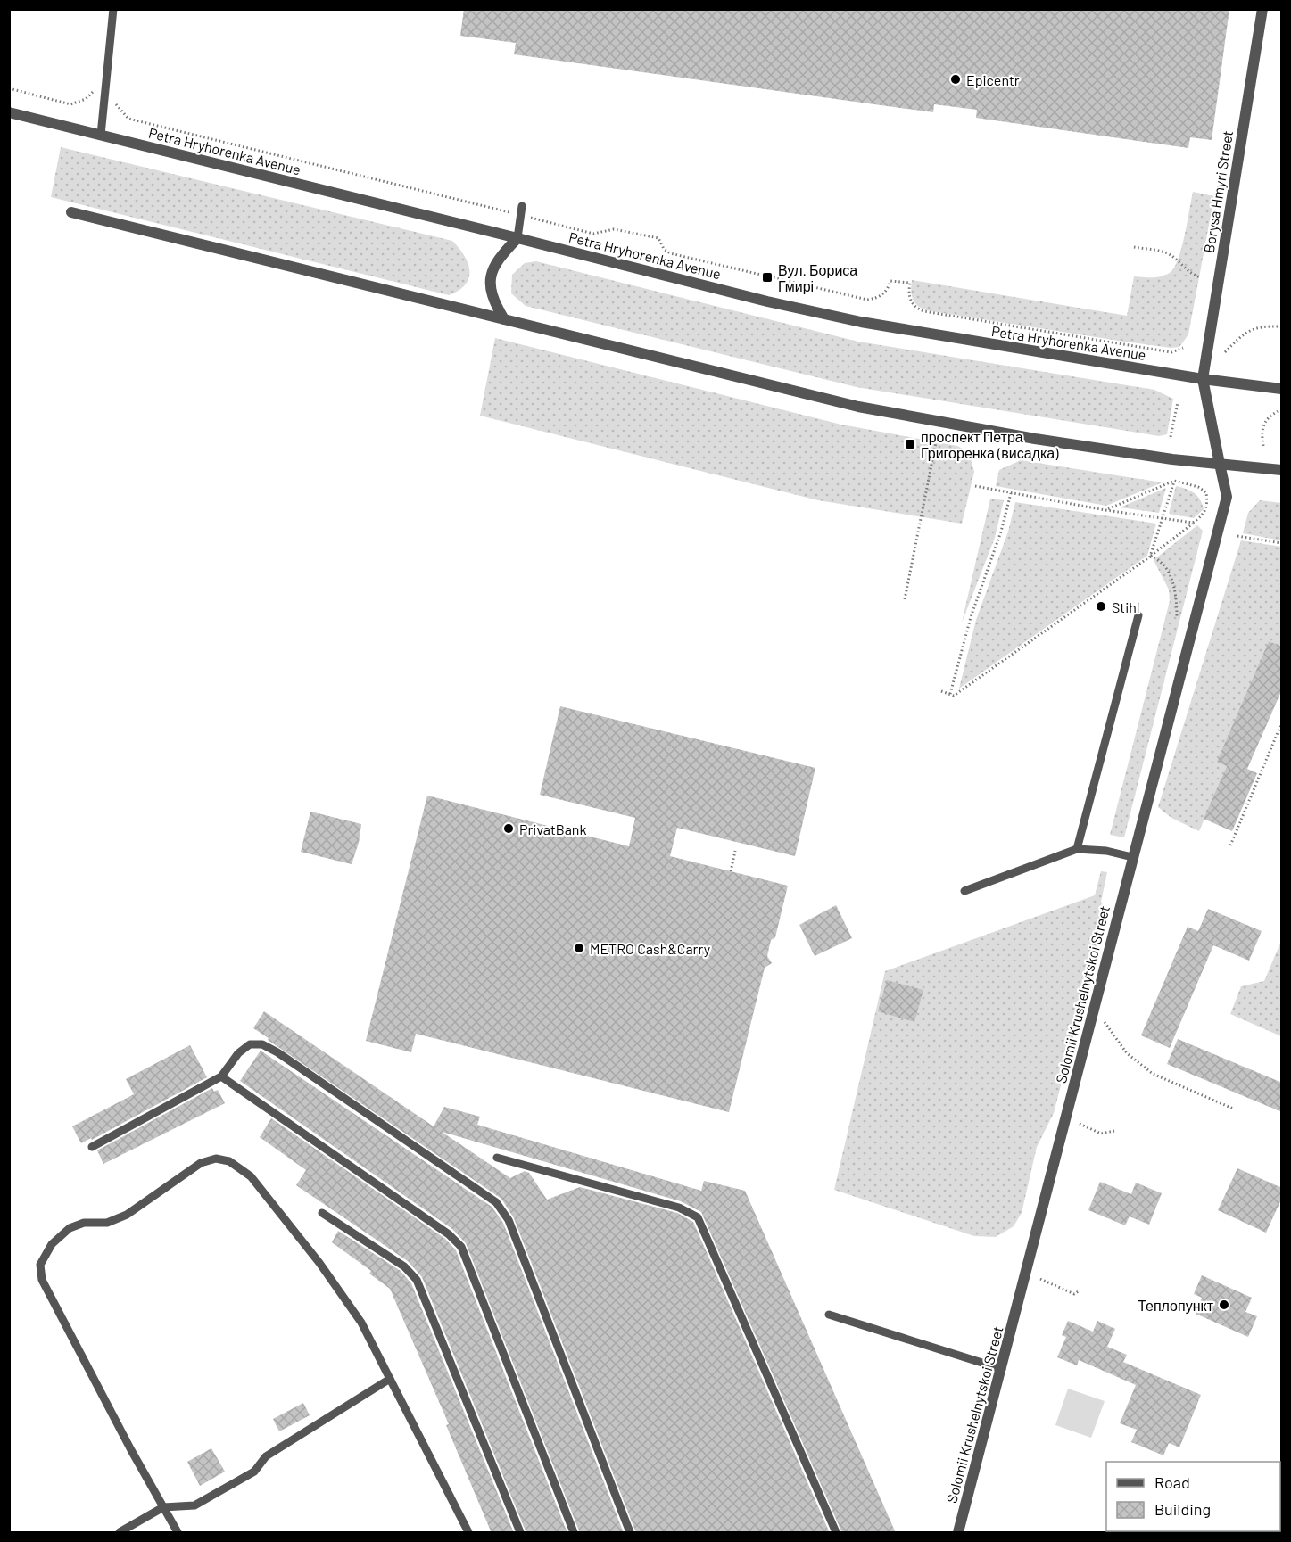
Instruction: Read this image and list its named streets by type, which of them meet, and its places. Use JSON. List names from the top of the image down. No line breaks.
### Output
{"streets":{"street":["Petra Hryhorenka Avenue","Borysa Hmyri Street","Solomii Krushelnytskoi Street"]},"crossings":[["Petra Hryhorenka Avenue","Borysa Hmyri Street"],["Petra Hryhorenka Avenue","Solomii Krushelnytskoi Street"],["Borysa Hmyri Street","Solomii Krushelnytskoi Street"]],"places":{"other":["Epicentr","Stihl","PrivatBank","METRO Cash&Carry","Теплопункт"],"transit":["Вул. Бориса Гмирі","проспект Петра Григоренка (висадка)"]},"legend":["Road","Building"]}
